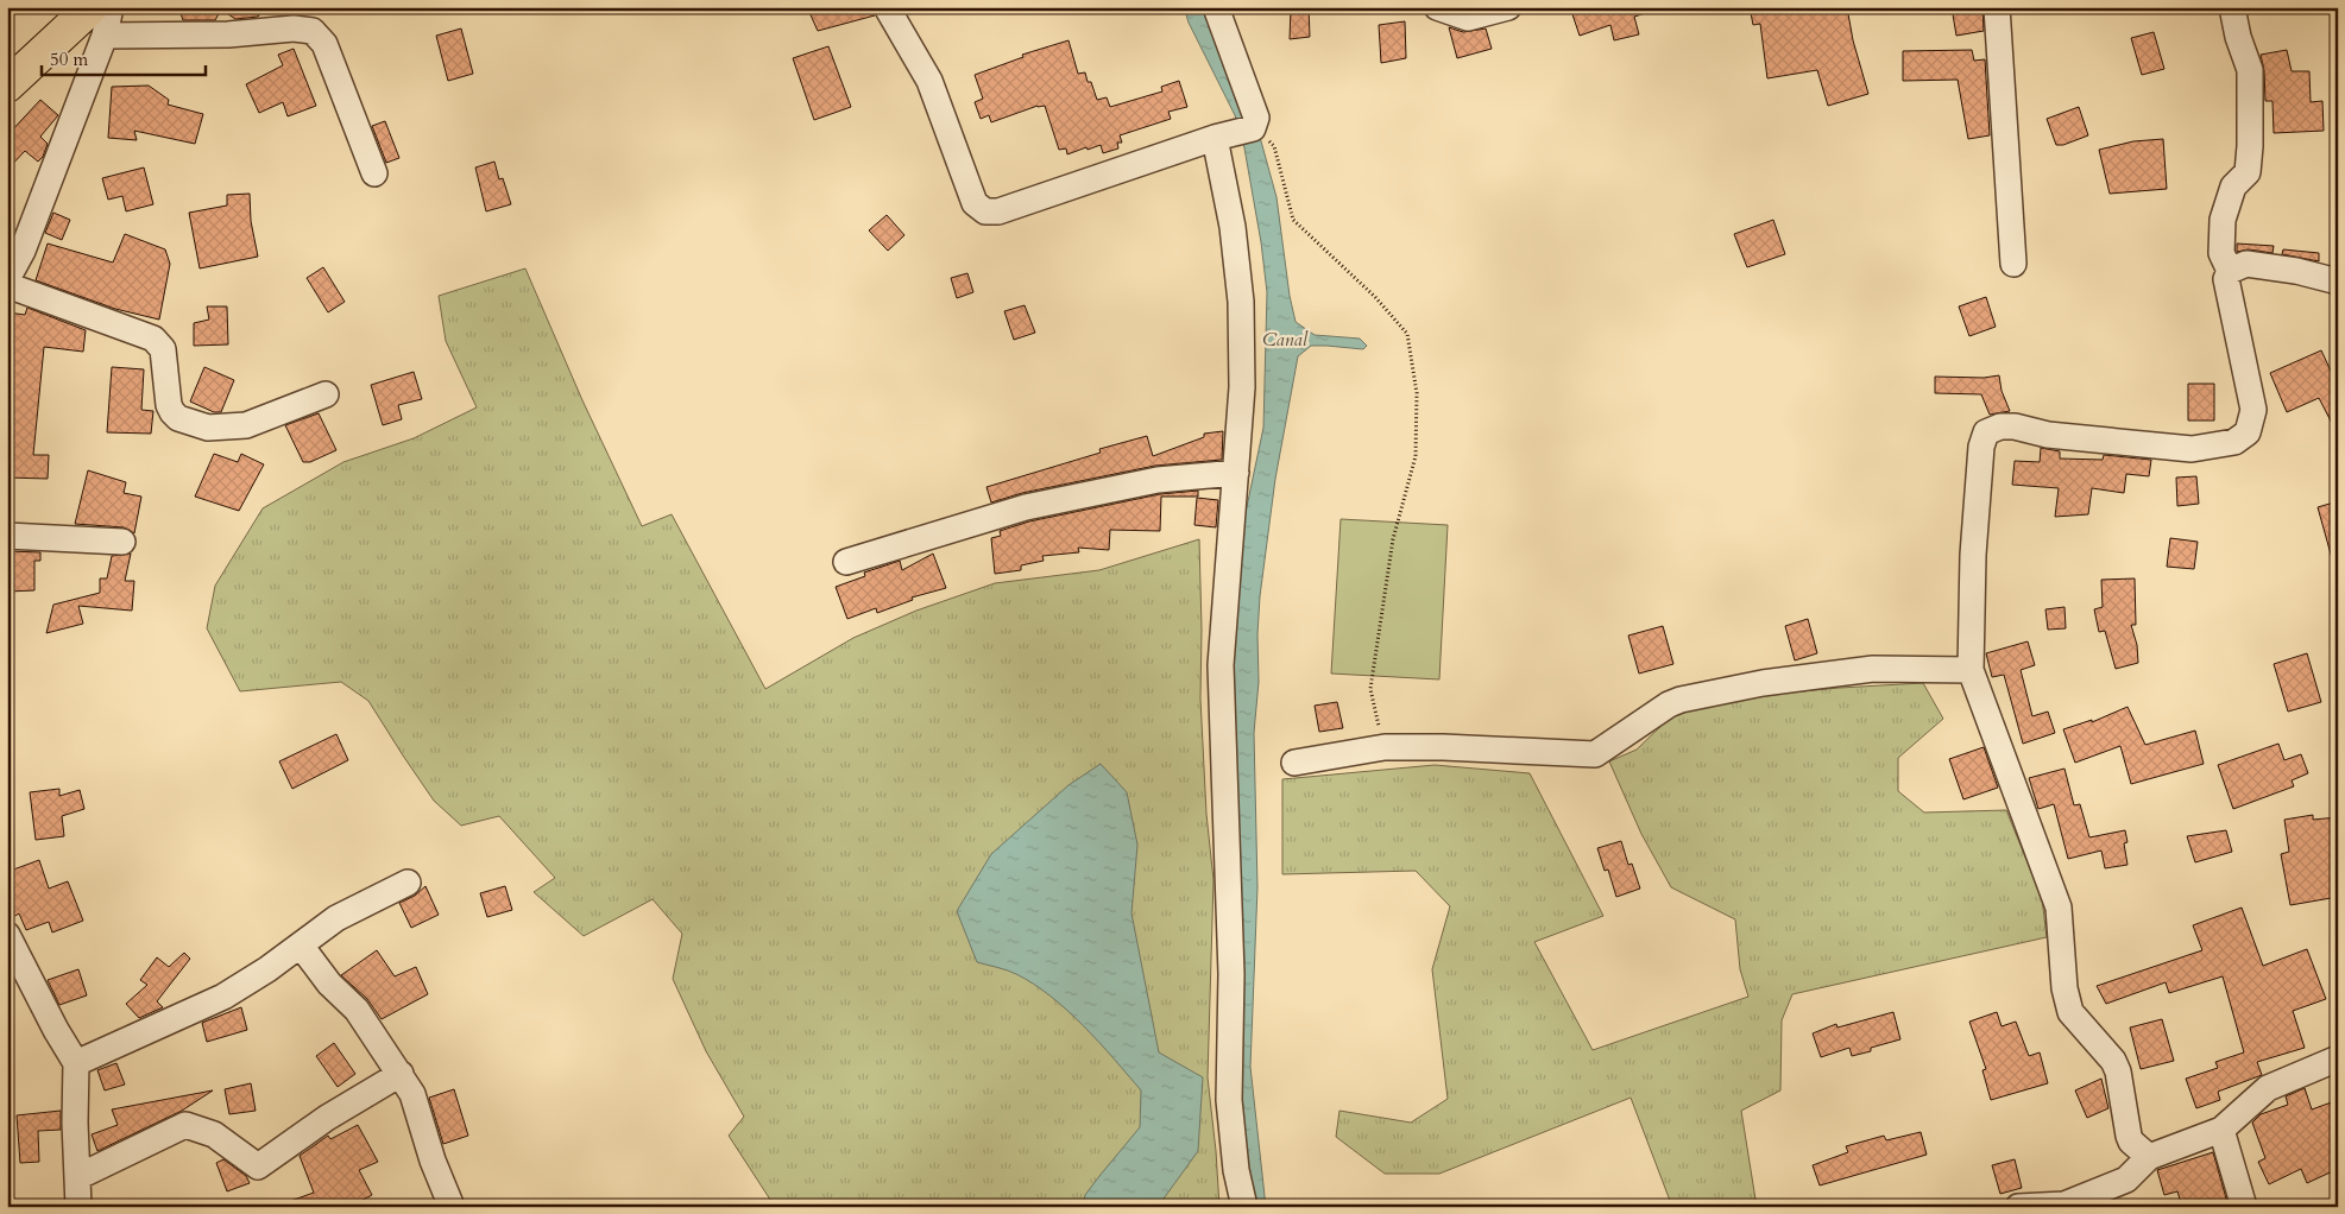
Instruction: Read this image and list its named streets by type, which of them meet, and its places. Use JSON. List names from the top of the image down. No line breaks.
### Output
{"water":["Canal"],"scale_bar":"50 m"}
